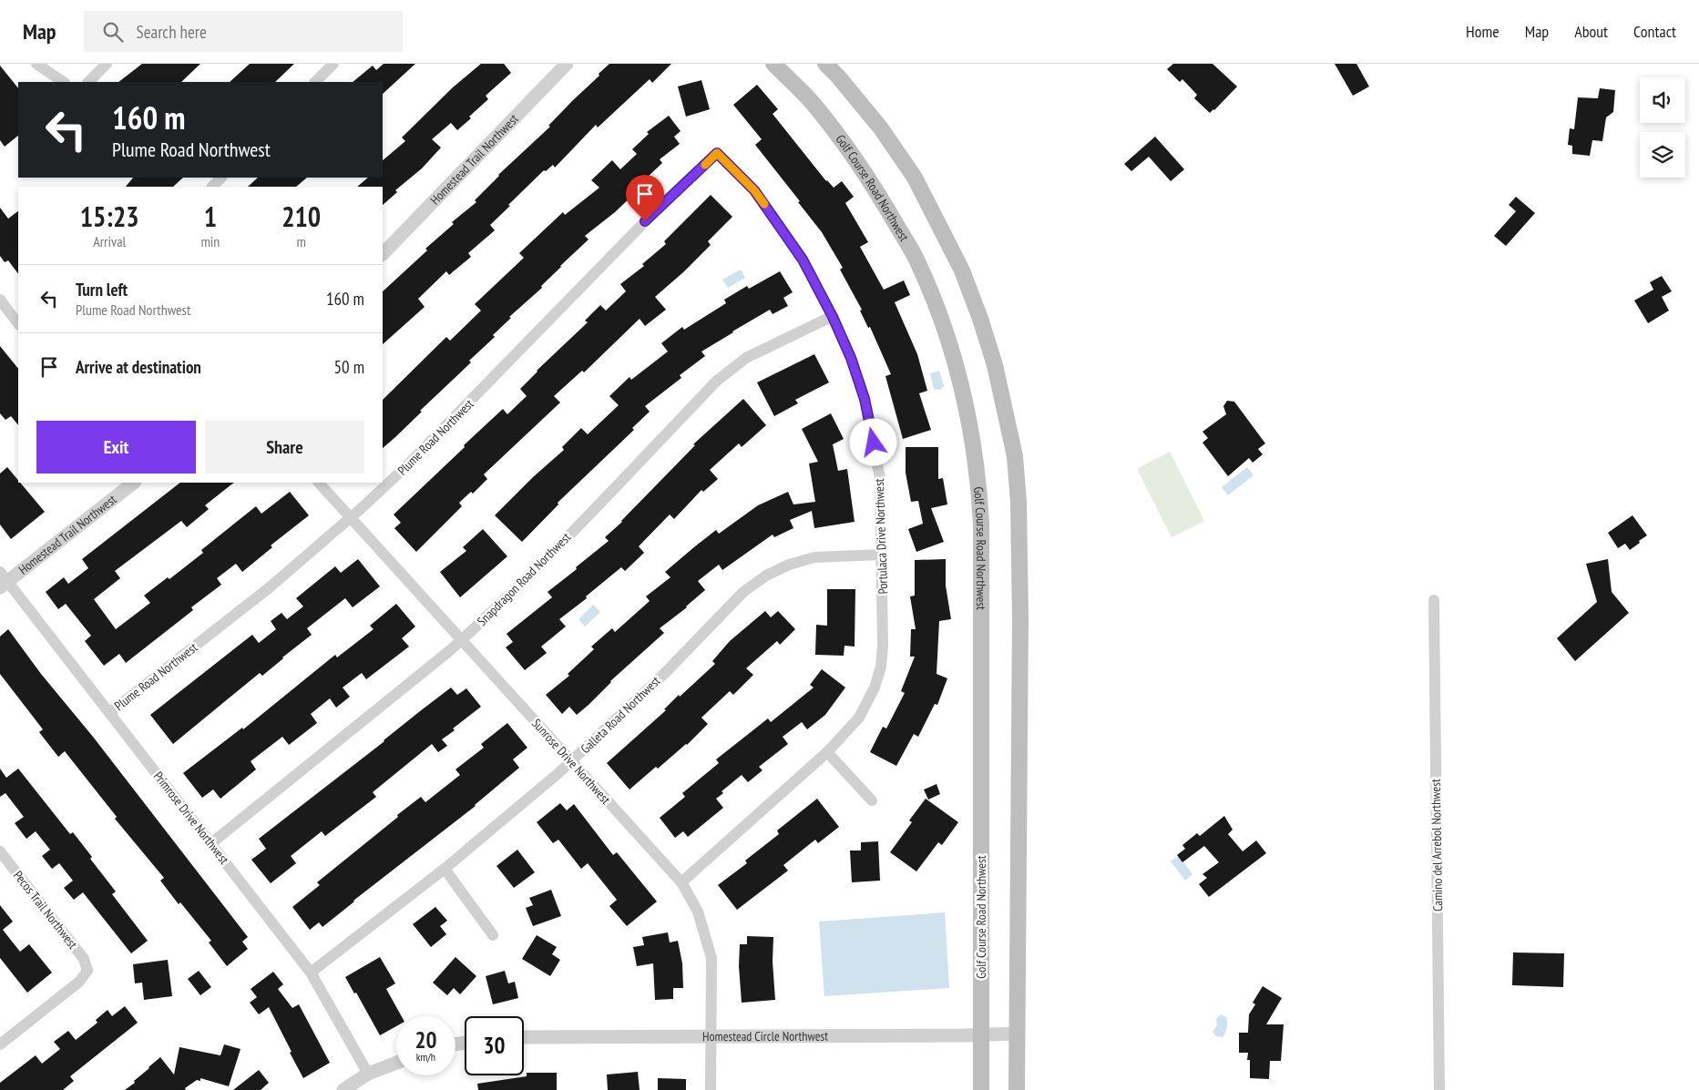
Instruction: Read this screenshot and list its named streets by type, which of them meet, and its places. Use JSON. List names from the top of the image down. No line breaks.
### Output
{"streets":{"main road":["Golf Course Road Northwest"],"street":["Homestead Trail Northwest","Plume Road Northwest","Portulaca Drive Northwest","Snapdragon Road Northwest","Galleta Road Northwest","Sunrose Drive Northwest","Primrose Drive Northwest","Camino del Arrebol Northwest","Pecos Trail Northwest","Homestead Circle Northwest"]},"crossings":[["Homestead Trail Northwest","Primrose Drive Northwest"],["Golf Course Road Northwest","Homestead Circle Northwest"],["Plume Road Northwest","Portulaca Drive Northwest"],["Plume Road Northwest","Sunrose Drive Northwest"],["Plume Road Northwest","Primrose Drive Northwest"],["Portulaca Drive Northwest","Snapdragon Road Northwest"],["Portulaca Drive Northwest","Galleta Road Northwest"],["Portulaca Drive Northwest","Sunrose Drive Northwest"],["Snapdragon Road Northwest","Sunrose Drive Northwest"],["Snapdragon Road Northwest","Primrose Drive Northwest"],["Galleta Road Northwest","Sunrose Drive Northwest"],["Galleta Road Northwest","Primrose Drive Northwest"],["Sunrose Drive Northwest","Homestead Circle Northwest"]],"page":{"header":"Map","search":"Search here","nav":["Home","Map","About","Contact"],"turn":["160 m","Plume Road Northwest"],"eta":["15:23","Arrival","1","min","210","m"],"list":[{"name":"Turn left","note":"Plume Road Northwest","value":"160 m"},{"name":"Arrive at destination","value":"50 m"}],"buttons":["Exit","Share"],"speed":"20 km/h","limit":"30"}}
